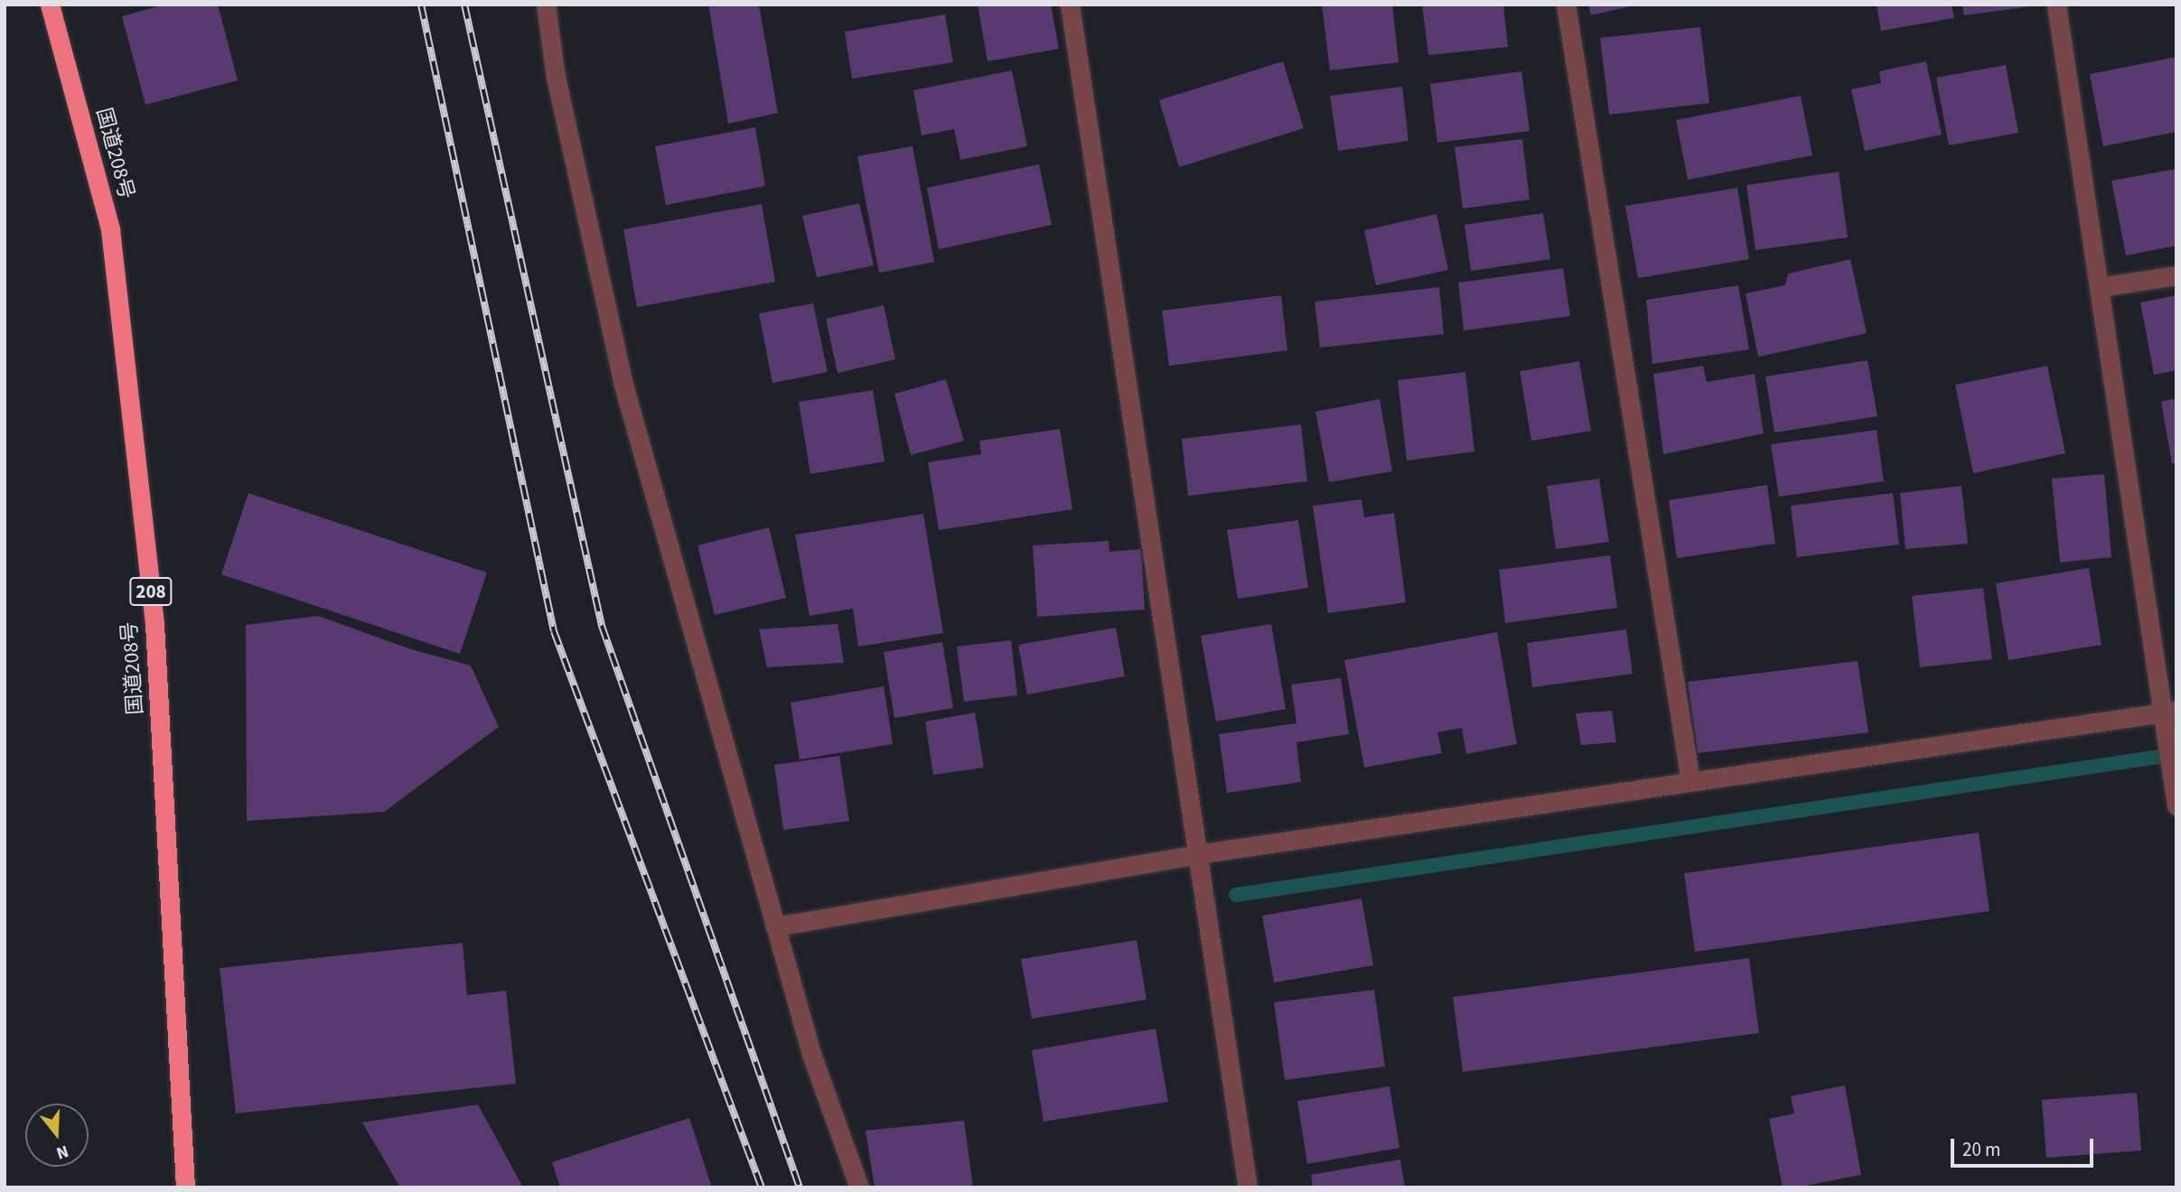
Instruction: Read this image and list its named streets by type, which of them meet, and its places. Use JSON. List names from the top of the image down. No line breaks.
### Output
{"streets":{"highway":["国道208号","208"]},"scale_bar":"20 m","north":"bottom"}
